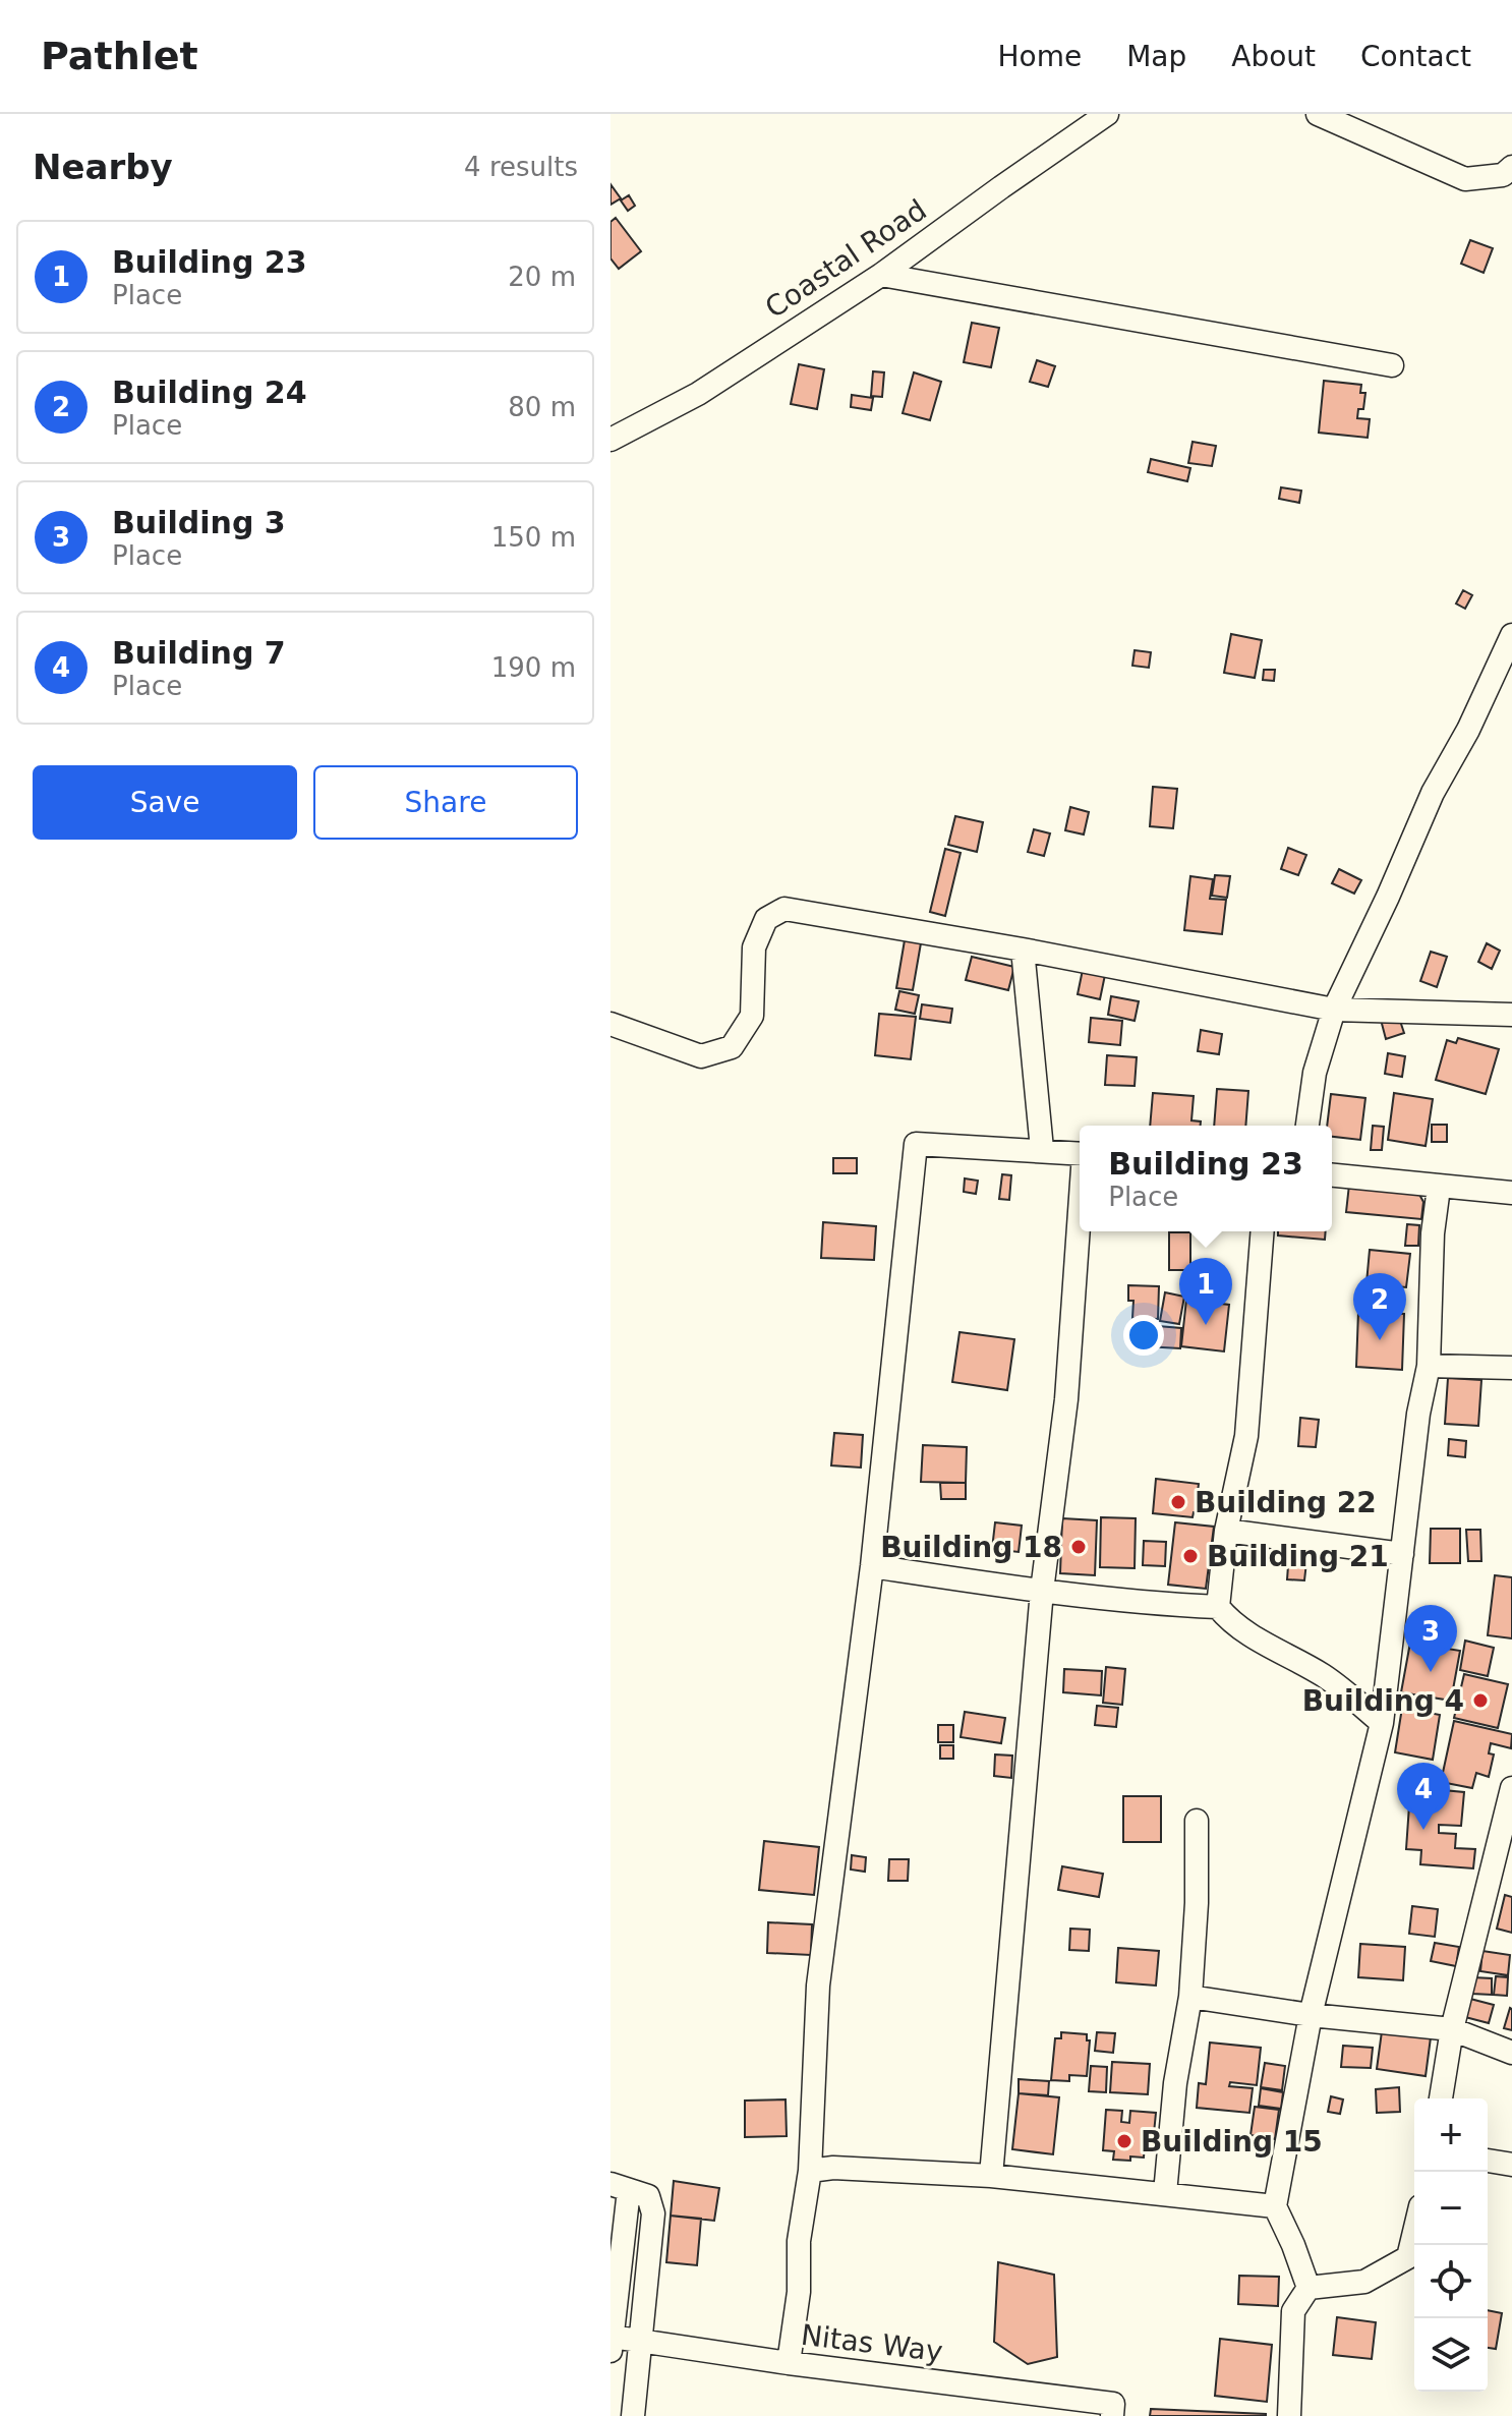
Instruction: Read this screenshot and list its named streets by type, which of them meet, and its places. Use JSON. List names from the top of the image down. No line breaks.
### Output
{"streets":{"street":["Coastal Road","Nitas Way"]},"places":["Building 22","Building 18","Building 21","Building 4","Building 15"],"page":{"header":"Pathlet","nav":["Home","Map","About","Contact"],"heading":["Nearby","4 results"],"list":[{"mark":"1","name":"Building 23","note":"Place","value":"20 m"},{"mark":"2","name":"Building 24","note":"Place","value":"80 m"},{"mark":"3","name":"Building 3","note":"Place","value":"150 m"},{"mark":"4","name":"Building 7","note":"Place","value":"190 m"}],"buttons":["Save","Share"],"popup":["Building 23","Place"],"pins":["1","2","3","4"],"map_buttons":["+","−"]}}
